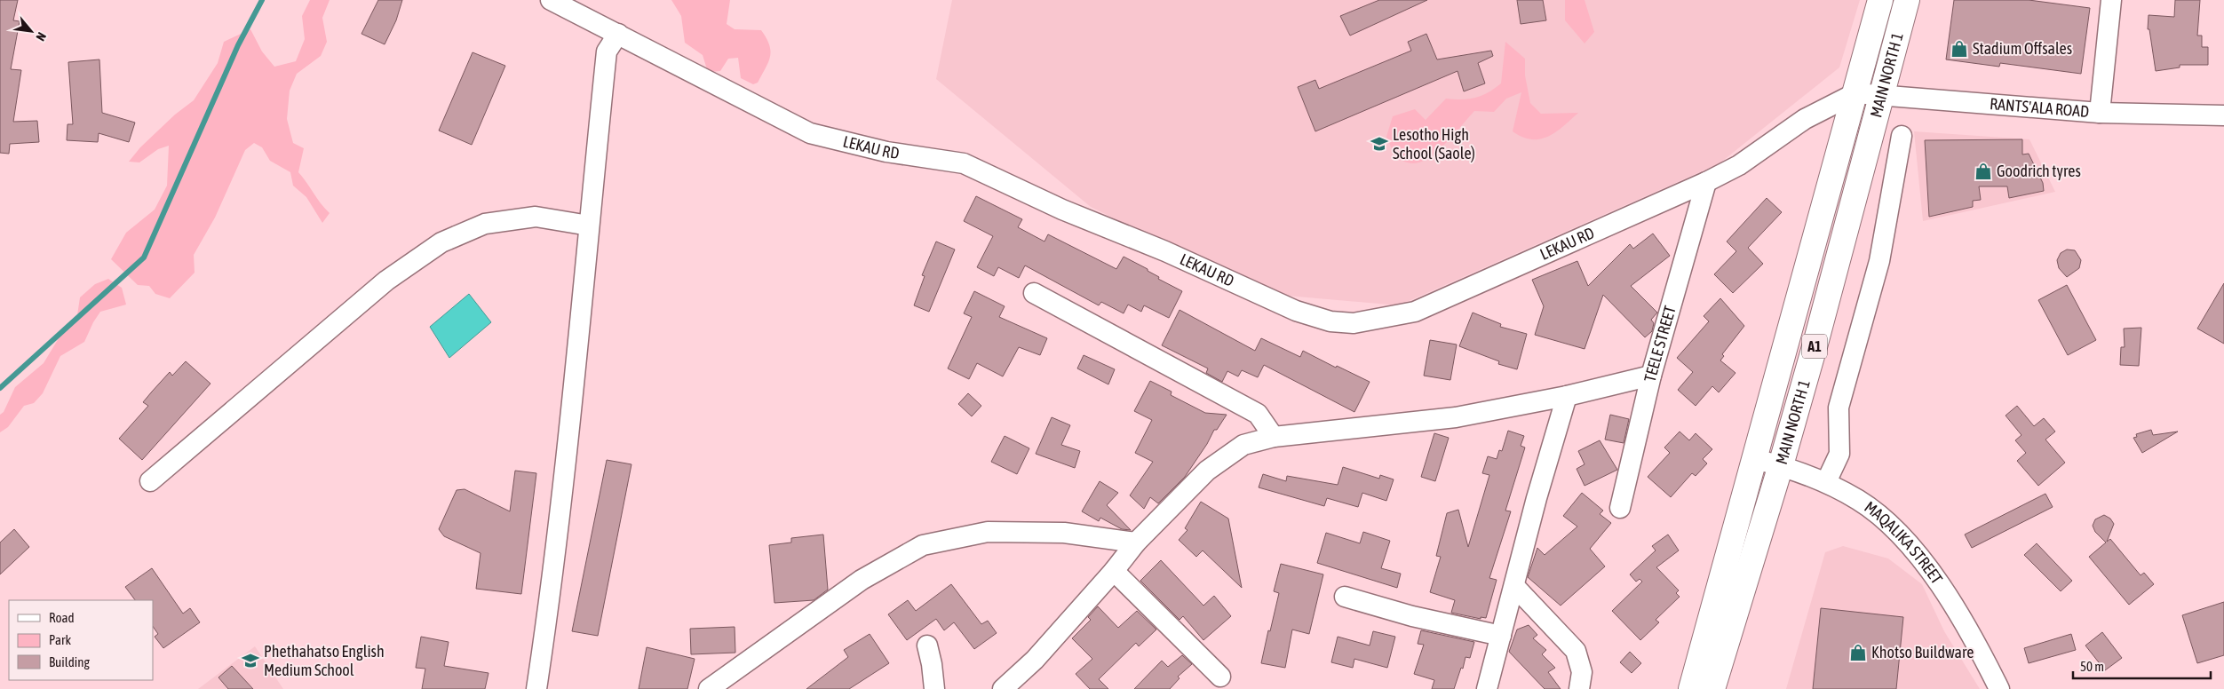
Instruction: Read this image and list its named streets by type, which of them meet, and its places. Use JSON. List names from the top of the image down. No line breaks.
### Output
{"streets":{"main road":["MAIN NORTH 1","A1"],"street":["RANTS'ALA ROAD","LEKAU RD","TEELE STREET","MAQALIKA STREET"]},"crossings":[["MAIN NORTH 1","RANTS'ALA ROAD"],["MAIN NORTH 1","LEKAU RD"],["MAIN NORTH 1","MAQALIKA STREET"],["RANTS'ALA ROAD","LEKAU RD"],["LEKAU RD","TEELE STREET"]],"places":{"shop":["Stadium Offsales","Goodrich tyres","Khotso Buildware"],"school or university":["Lesotho High School (Saole)","Phethahatso English Medium School"]},"legend":["Road","Park","Building"],"scale_bar":"50 m","north":"bottom right"}
